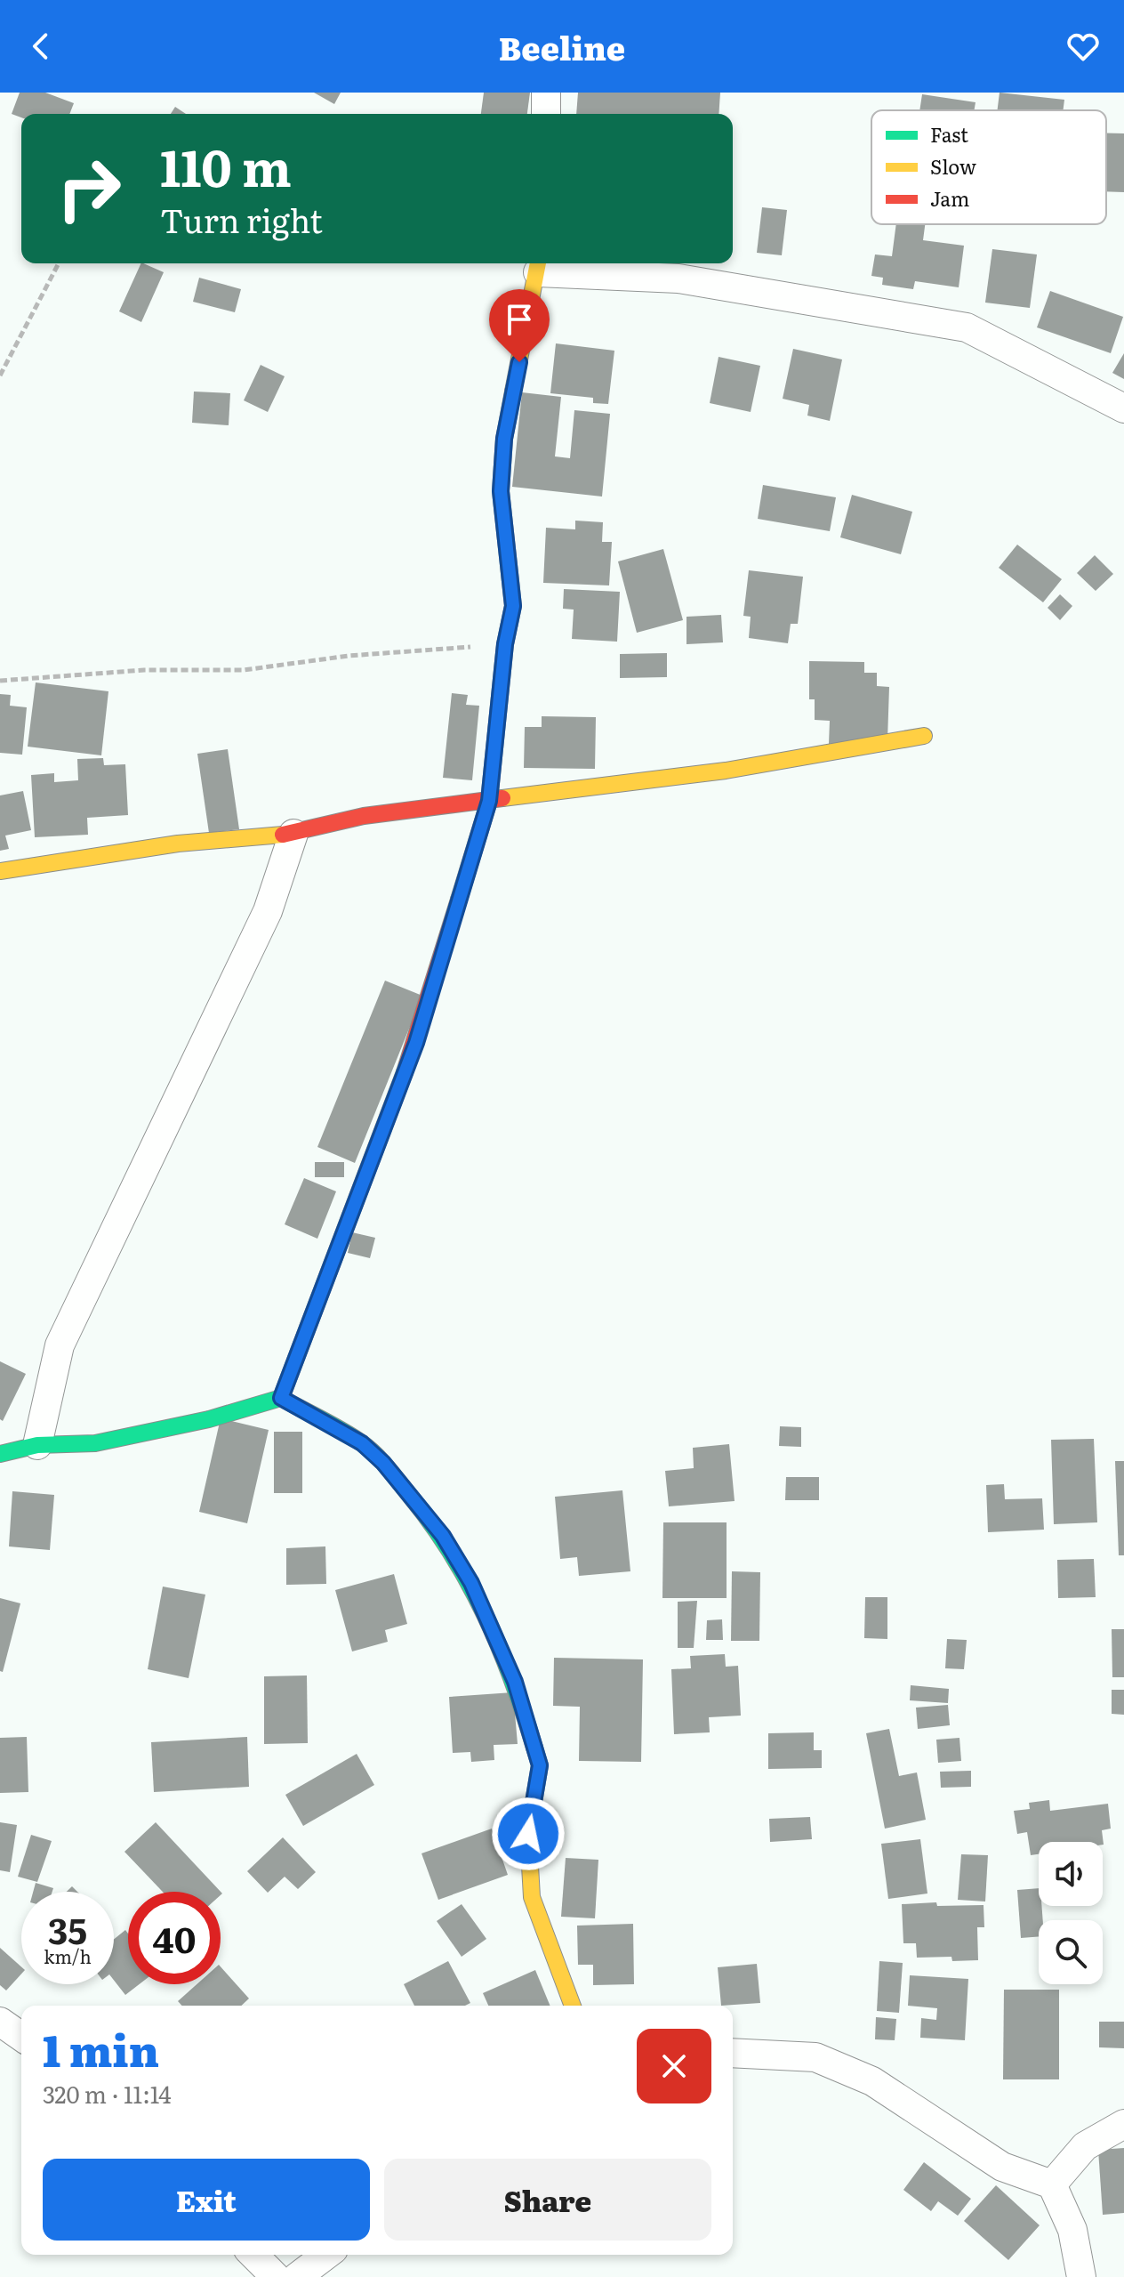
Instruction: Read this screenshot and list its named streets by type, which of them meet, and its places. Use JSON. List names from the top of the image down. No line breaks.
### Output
{"legend":["Fast","Slow","Jam"],"page":{"header":"Beeline","turn":["110 m","Turn right"],"speed":"35 km/h","limit":"40","heading":["1 min","320 m · 11:14"],"buttons":["Exit","Share"]}}
